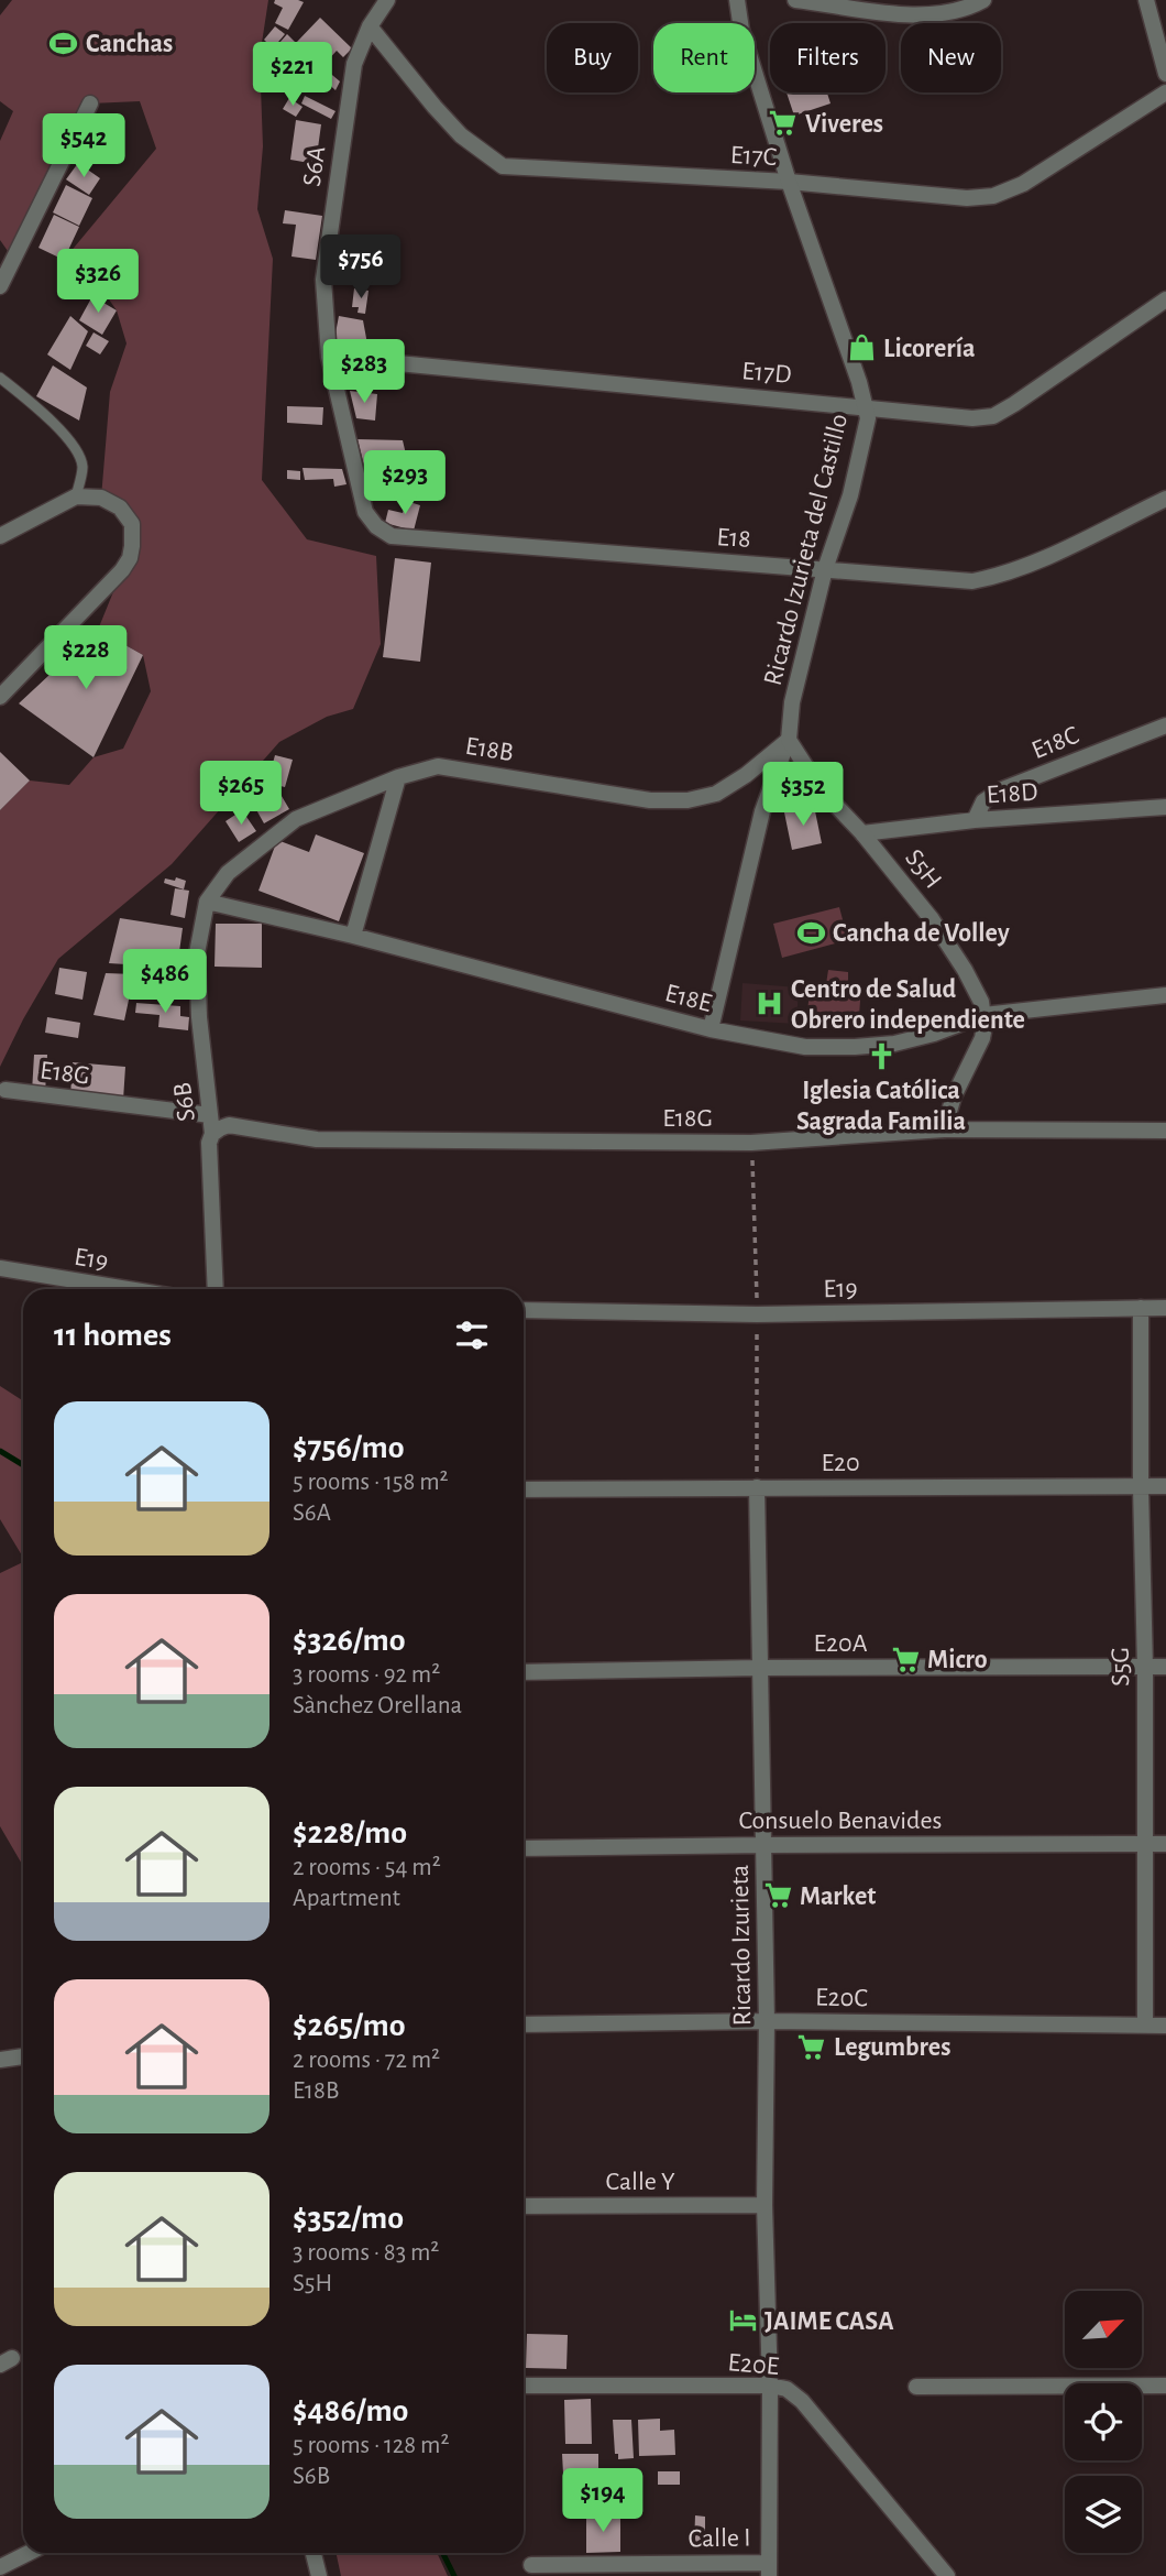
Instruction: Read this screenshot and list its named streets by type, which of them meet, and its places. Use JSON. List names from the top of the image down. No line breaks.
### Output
{"streets":{"street":["E17C","S6A","E17D","E18","Ricardo Izurieta del Castillo","E18C","E18B","E18D","S5H","E18E","E18G","S6B","E19","E20","E20A","S5G","Consuelo Benavides","Ricardo Izurieta","E20C","Calle Y","E20E","Calle I"]},"crossings":[["E17C","S6A"],["E17C","Ricardo Izurieta del Castillo"],["S6A","E17D"],["S6A","E18"],["E17D","Ricardo Izurieta del Castillo"],["E18","Ricardo Izurieta del Castillo"],["Ricardo Izurieta del Castillo","E18B"],["Ricardo Izurieta del Castillo","S5H"],["Ricardo Izurieta del Castillo","E18E"],["E18C","E18D"],["E18B","S5H"],["E18B","E18E"],["E18B","S6B"],["E18D","S5H"],["S5H","E18E"],["E18E","S6B"],["E18G","S6B"],["E19","S5G"],["E20","S5G"],["E20","Ricardo Izurieta"],["E20A","S5G"],["E20A","Ricardo Izurieta"],["S5G","Consuelo Benavides"],["S5G","E20C"],["Consuelo Benavides","Ricardo Izurieta"],["Ricardo Izurieta","E20C"],["Ricardo Izurieta","Calle Y"],["Ricardo Izurieta","E20E"],["Ricardo Izurieta","Calle I"]],"places":{"sports":["Canchas","Cancha de Volley"],"supermarket":["Viveres","Micro","Market","Legumbres"],"shop":["Licorería"],"hospital":["Centro de Salud Obrero independiente"],"church":["Iglesia Católica Sagrada Familia"],"hotel":["JAIME CASA"]},"north":"top right","page":{"chip":["Buy","Rent","Filters","New"],"price":["$221","$542","$756","$326","$283","$293","$228","$265","$352","$486","$194"],"heading":"11 homes","list":[{"name":"$756/mo","note":"5 rooms · 158 m² · S6A"},{"name":"$326/mo","note":"3 rooms · 92 m² · Sànchez Orellana"},{"name":"$228/mo","note":"2 rooms · 54 m² · Apartment"},{"name":"$265/mo","note":"2 rooms · 72 m² · E18B"},{"name":"$352/mo","note":"3 rooms · 83 m² · S5H"},{"name":"$486/mo","note":"5 rooms · 128 m² · S6B"}]}}
